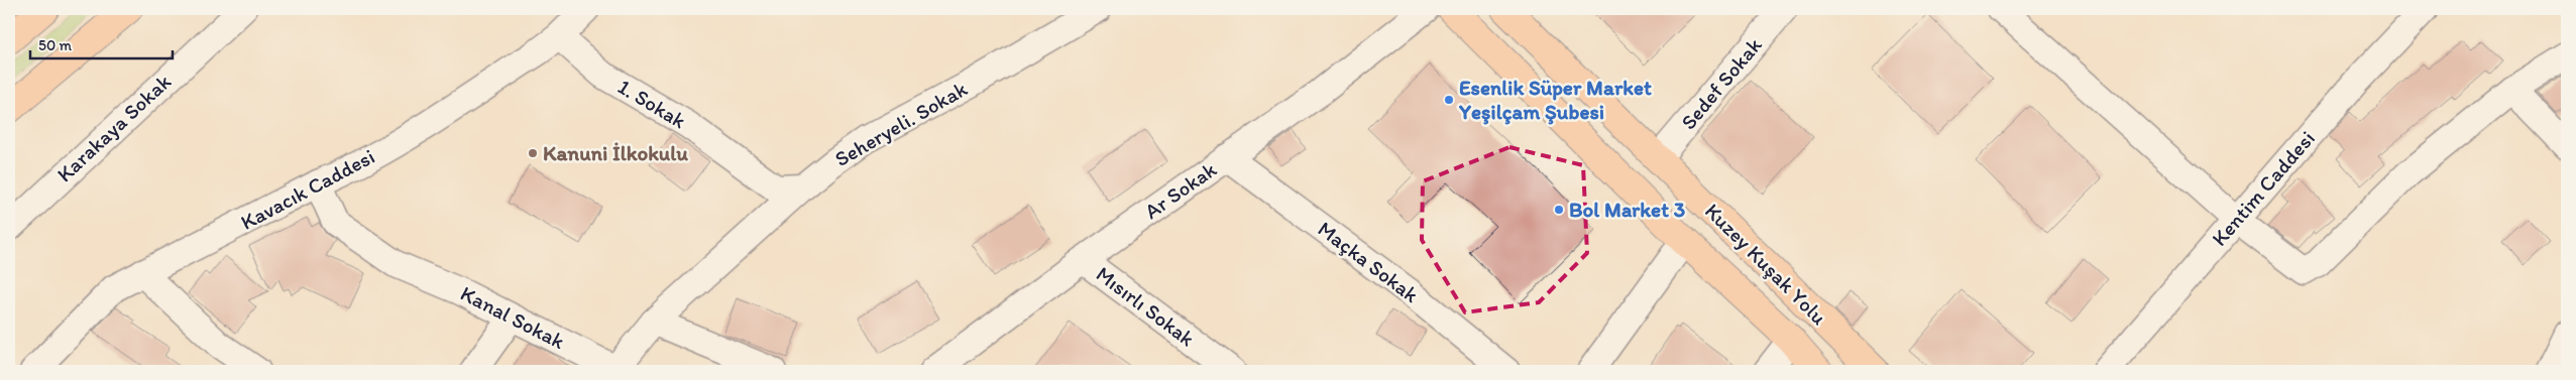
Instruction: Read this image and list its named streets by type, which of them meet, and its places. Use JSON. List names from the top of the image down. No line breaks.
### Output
{"streets":{"main road":["Kuzey Kuşak Yolu"],"street":["Sedef Sokak","1. Sokak","Seheryeli. Sokak","Karakaya Sokak","Kentim Caddesi","Kavacık Caddesi","Ar Sokak","Maçka Sokak","Mısırlı Sokak","Kanal Sokak"]},"crossings":[["Sedef Sokak","Kuzey Kuşak Yolu"],["1. Sokak","Seheryeli. Sokak"],["1. Sokak","Kavacık Caddesi"],["Seheryeli. Sokak","Kanal Sokak"],["Kavacık Caddesi","Kanal Sokak"],["Ar Sokak","Maçka Sokak"],["Ar Sokak","Mısırlı Sokak"]],"places":["Esenlik Süper Market Yeşilçam Şubesi","Kanuni İlkokulu","Bol Market 3"],"scale_bar":"50 m"}
